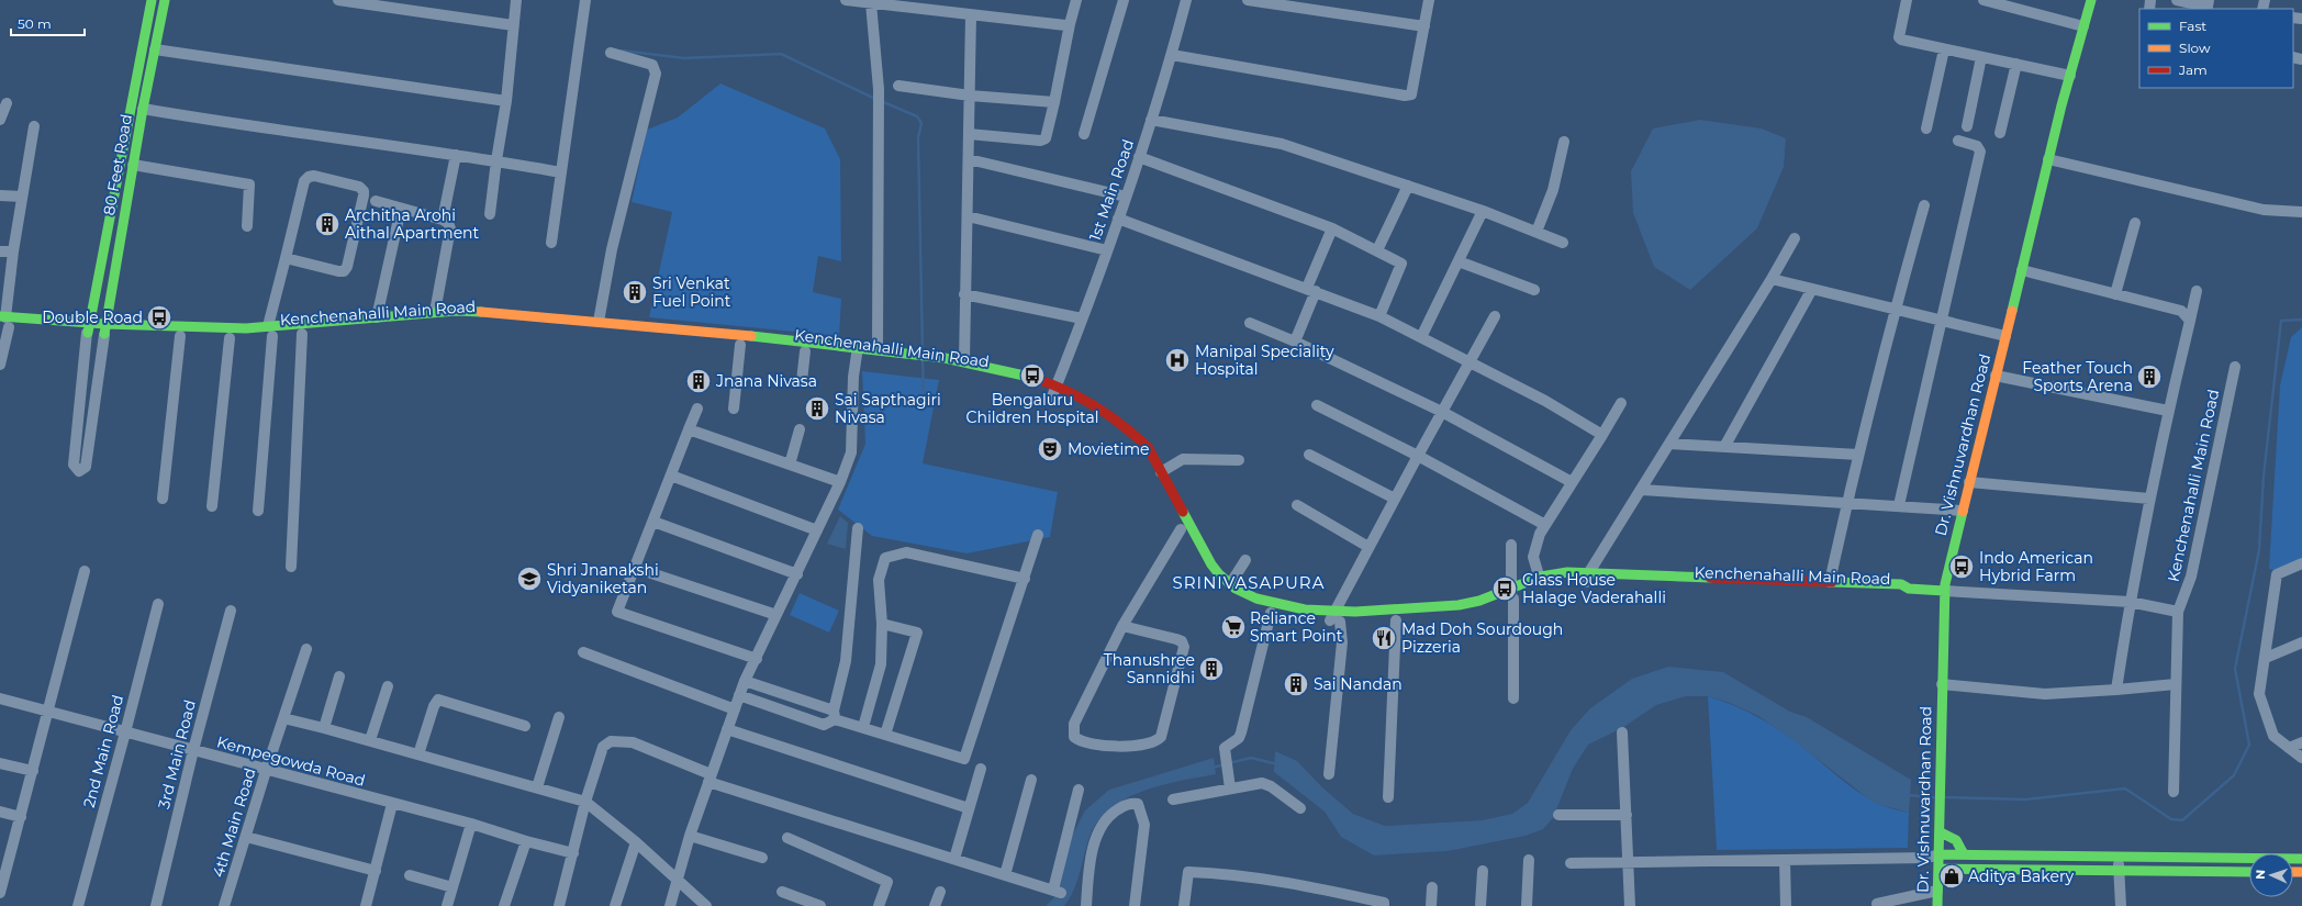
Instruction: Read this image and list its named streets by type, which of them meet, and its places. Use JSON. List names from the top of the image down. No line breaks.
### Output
{"streets":{"main road":["80 Feet Road","Kenchenahalli Main Road","Dr. Vishnuvardhan Road"],"street":["1st Main Road","2nd Main Road","3rd Main Road","Kempegowda Road","4th Main Road"]},"crossings":[["80 Feet Road","Kenchenahalli Main Road"],["1st Main Road","Kenchenahalli Main Road"],["2nd Main Road","Kempegowda Road"],["3rd Main Road","Kempegowda Road"],["Kempegowda Road","4th Main Road"]],"districts":["SRINIVASAPURA"],"places":{"building":["Architha Arohi Aithal Apartment","Sri Venkat Fuel Point","Feather Touch Sports Arena","Jnana Nivasa","Sai Sapthagiri Nivasa","Thanushree Sannidhi","Sai Nandan"],"bus stop":["Double Road","Bengaluru Children Hospital","Indo American Hybrid Farm","Glass House Halage Vaderahalli"],"hospital":["Manipal Speciality Hospital"],"theatre":["Movietime"],"school or university":["Shri Jnanakshi Vidyaniketan"],"supermarket":["Reliance Smart Point"],"restaurant":["Mad Doh Sourdough Pizzeria"],"shop":["Aditya Bakery"]},"legend":["Fast","Slow","Jam"],"scale_bar":"50 m","north":"left"}
